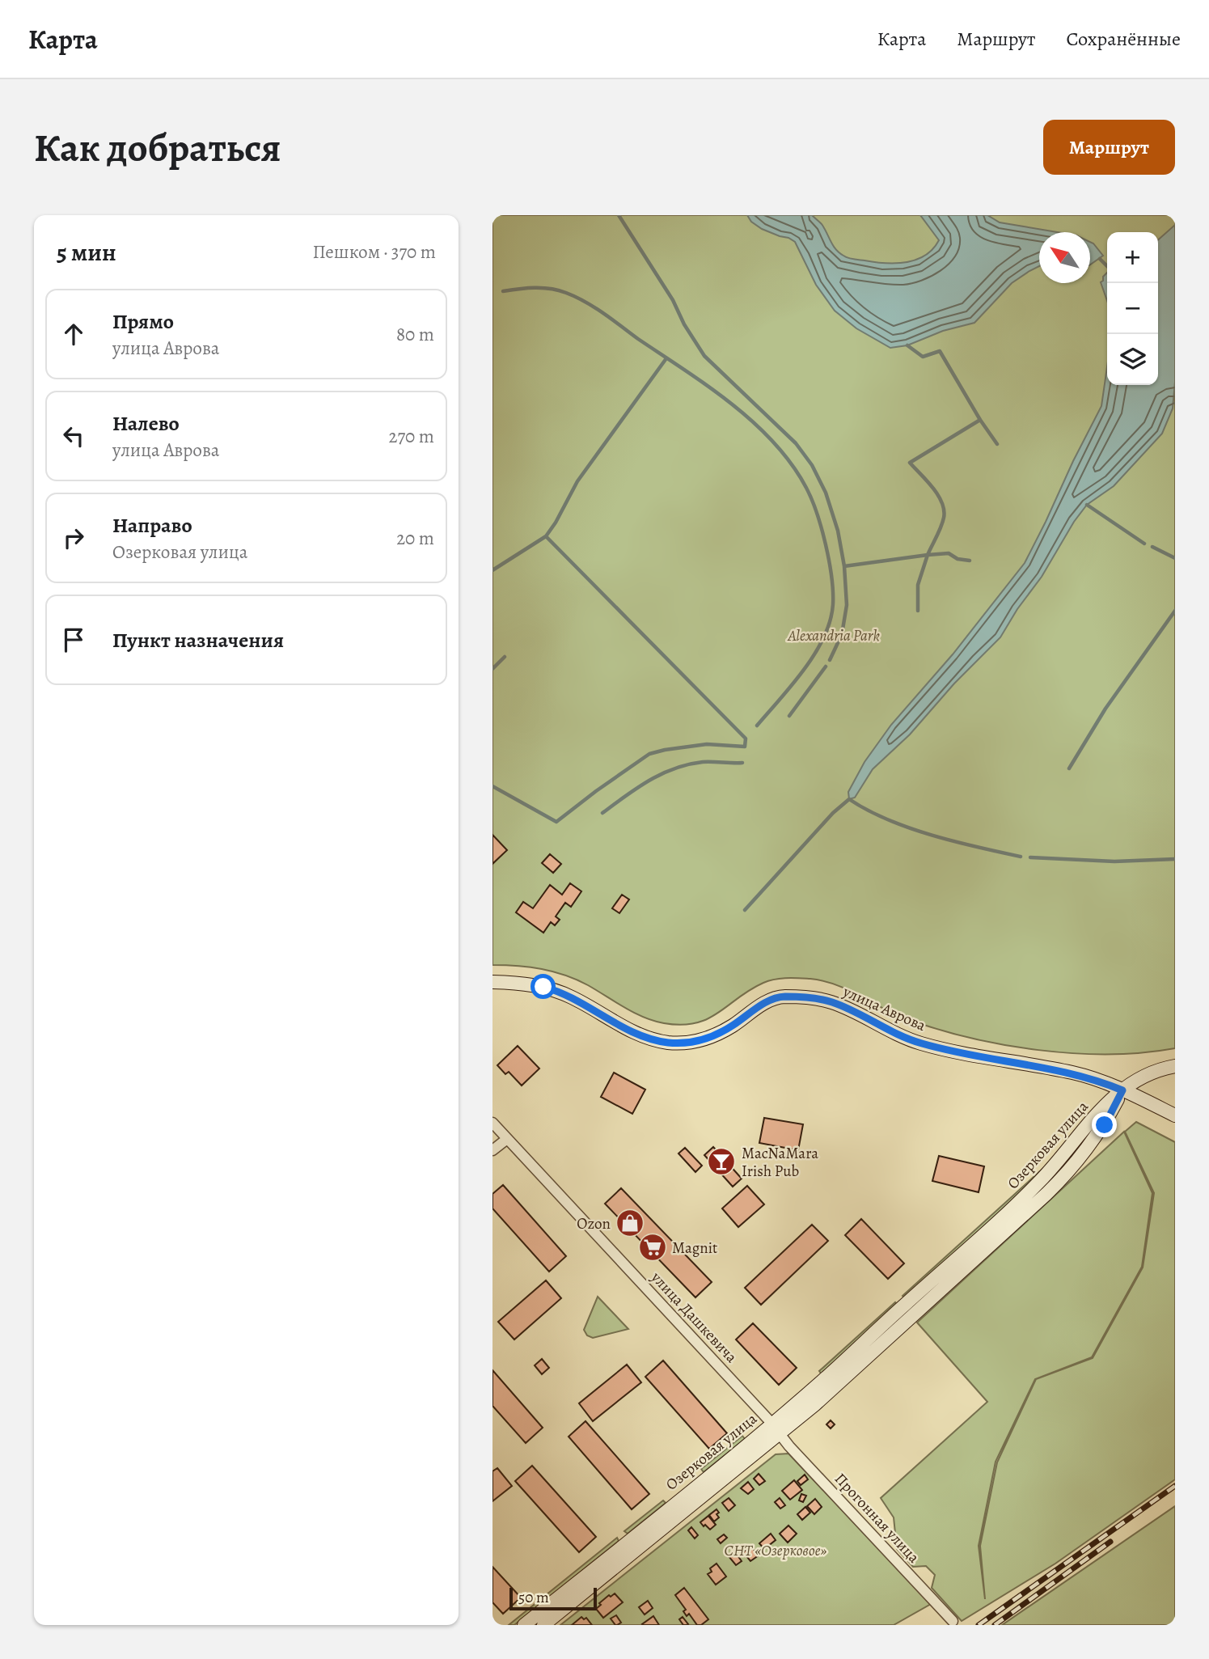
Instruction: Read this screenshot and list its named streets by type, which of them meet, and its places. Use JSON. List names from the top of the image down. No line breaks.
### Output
{"streets":{"street":["улица Аврова","Озерковая улица","улица Дашкевича","Прогонная улица"]},"crossings":[["улица Аврова","Озерковая улица"],["Озерковая улица","улица Дашкевича"],["Озерковая улица","Прогонная улица"],["улица Дашкевича","Прогонная улица"]],"parks":["Alexandria Park","СНТ «Озерковое»"],"places":{"bar":["MacNaMara Irish Pub"],"shop":["Ozon"],"supermarket":["Magnit"]},"scale_bar":"50 m","north":"top left","page":{"header":"Карта","nav":["Карта","Маршрут","Сохранённые"],"buttons":"Маршрут","title":"Как добраться","heading":["5 мин","Пешком · 370 m"],"map_buttons":["+","−"],"list":[["Прямо","улица Аврова","80 m"],["Налево","улица Аврова","270 m"],["Направо","Озерковая улица","20 m"],"Пункт назначения"],"scale":"50 m"}}
